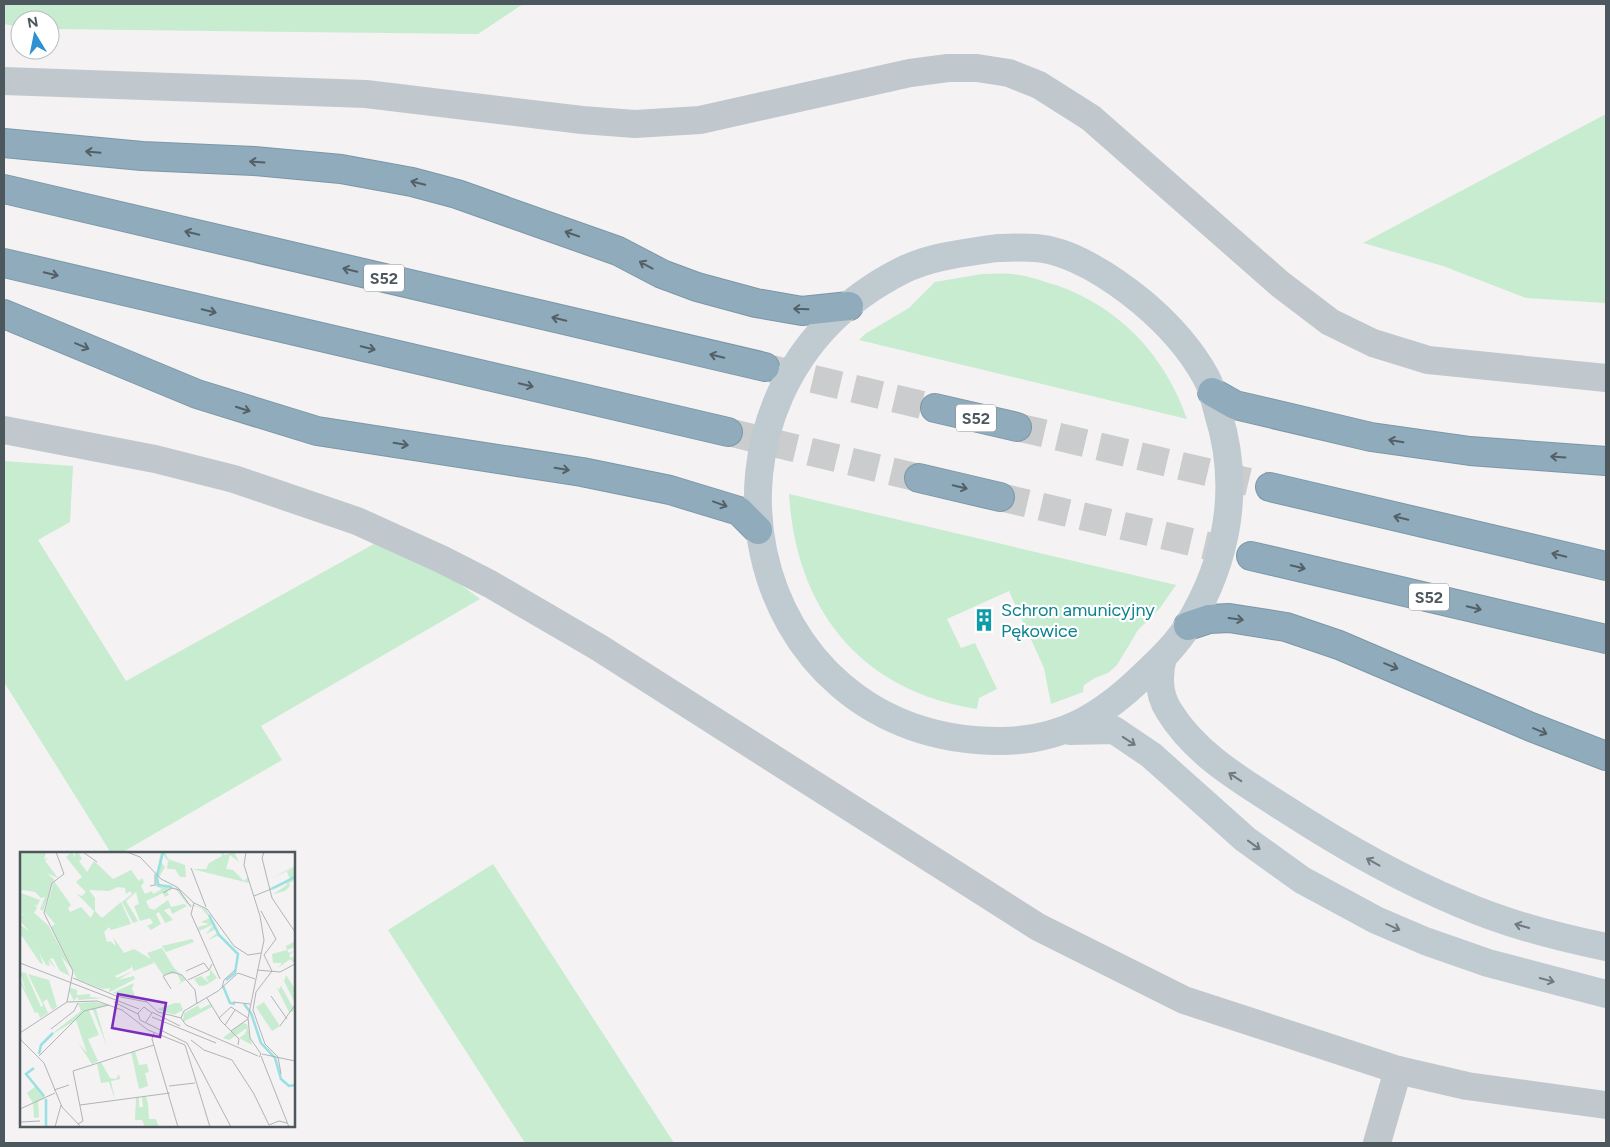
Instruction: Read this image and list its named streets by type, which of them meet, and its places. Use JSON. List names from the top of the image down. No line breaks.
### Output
{"streets":{"highway":["S52"]},"places":{"building":["Schron amunicyjny Pękowice"]},"north":"top"}
